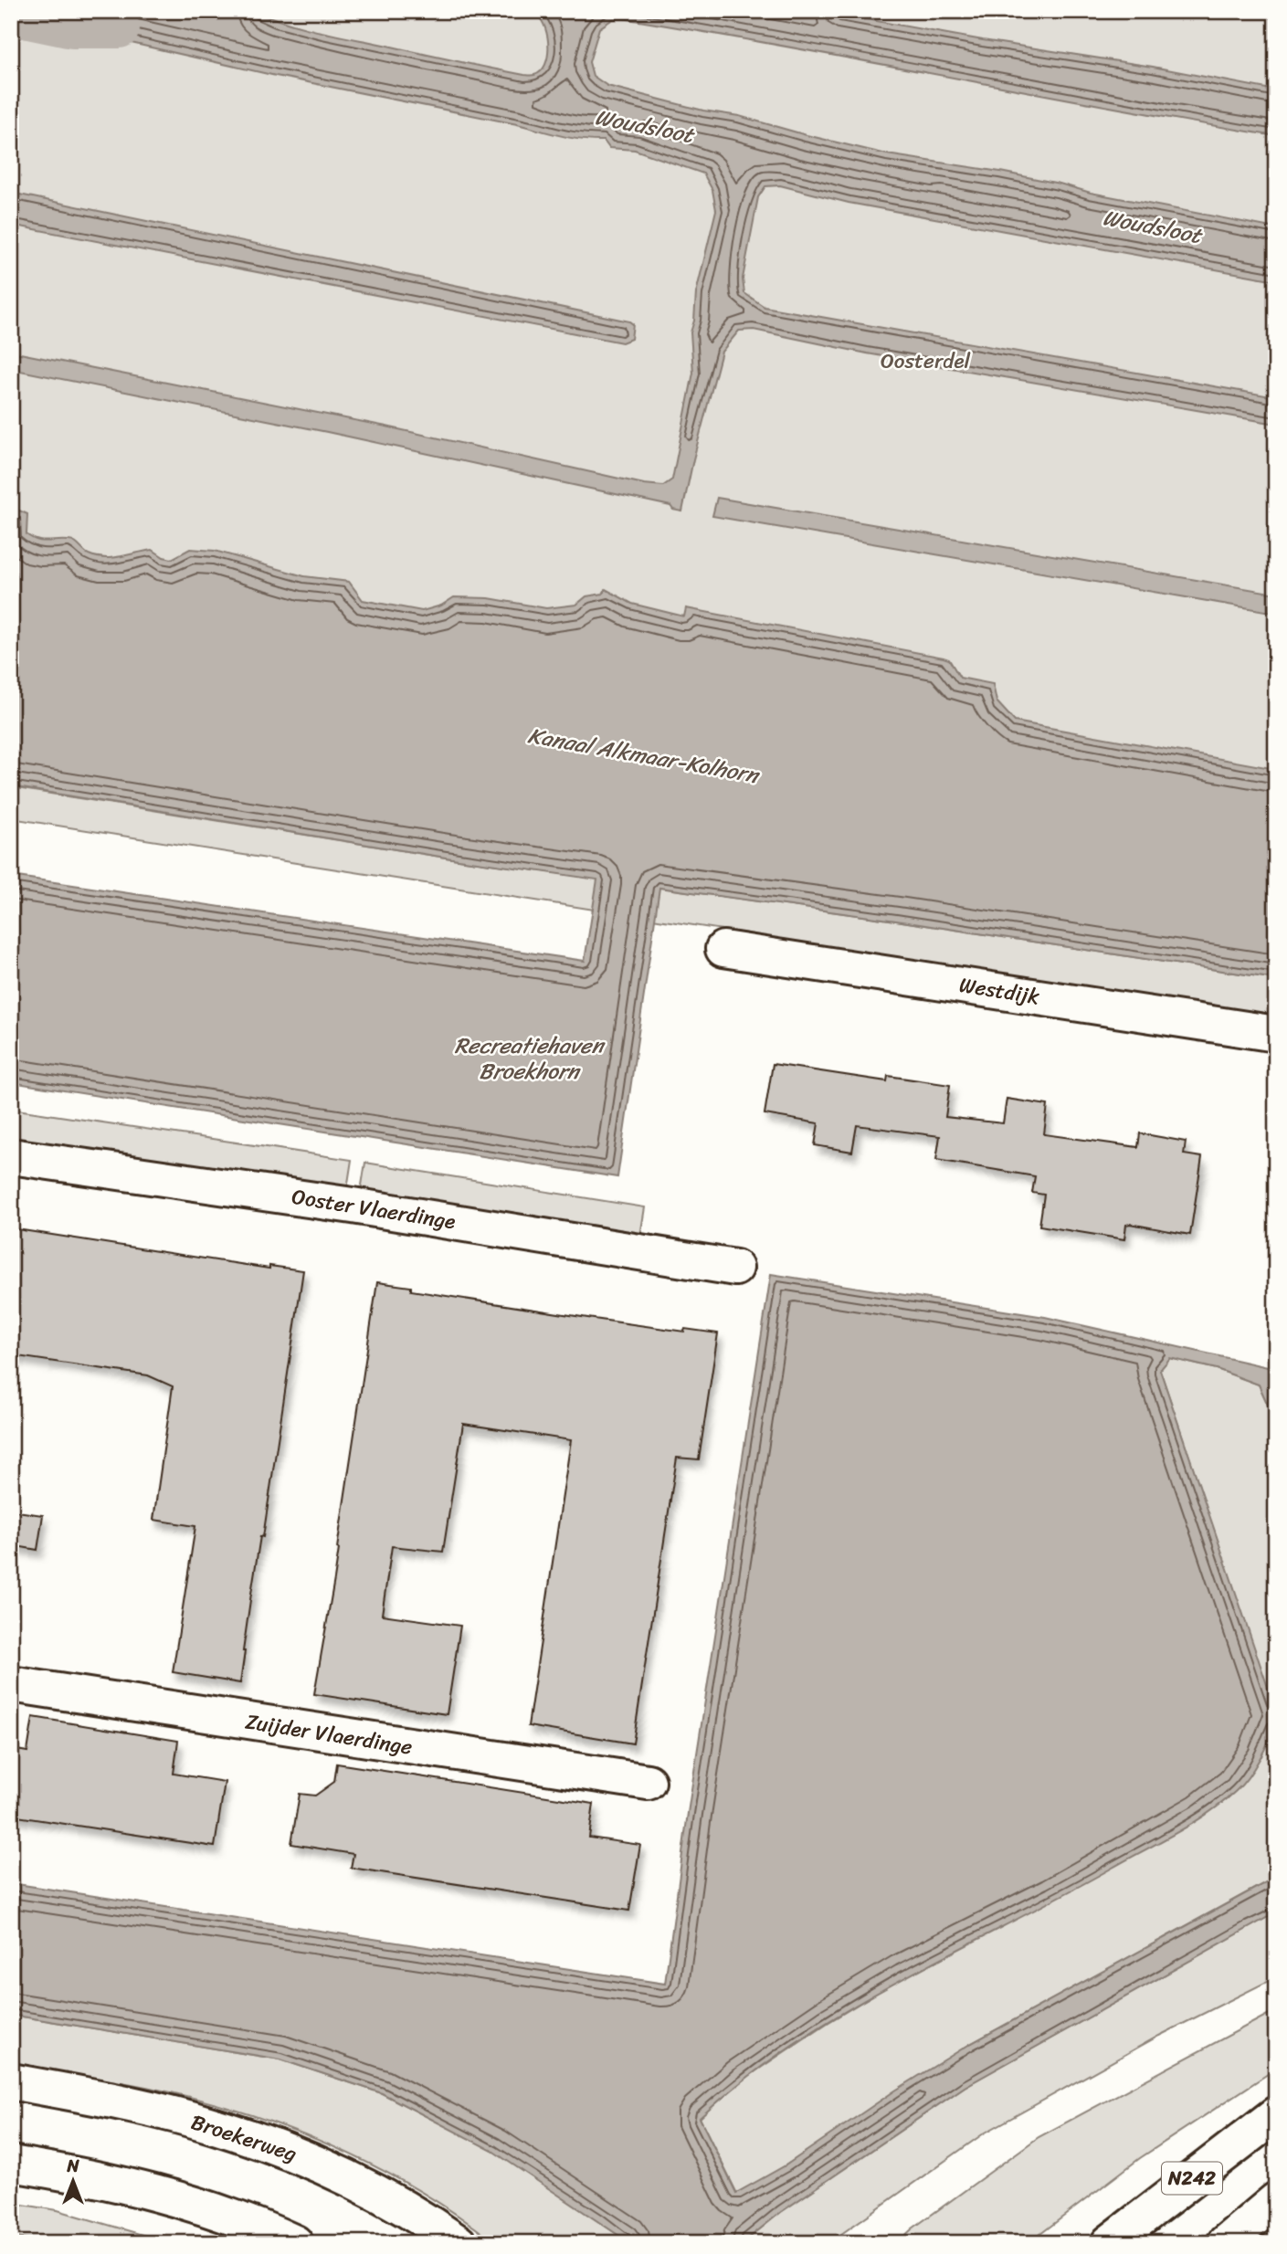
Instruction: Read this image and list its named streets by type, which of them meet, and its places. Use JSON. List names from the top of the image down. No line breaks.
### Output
{"streets":{"street":["Westdijk","Ooster Vlaerdinge","Zuijder Vlaerdinge","Broekerweg","N242"]},"water":["Woudsloot","Kanaal Alkmaar-Kolhorn","Recreatiehaven Broekhorn"],"parks":["Oosterdel"],"north":"top"}
